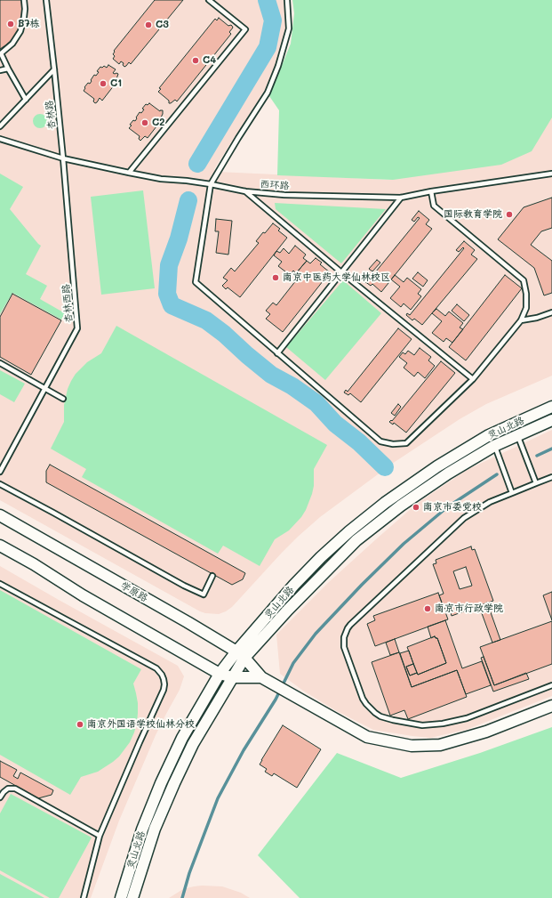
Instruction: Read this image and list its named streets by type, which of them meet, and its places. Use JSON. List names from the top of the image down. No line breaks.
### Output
{"streets":{"main road":["灵山北路","学原路"],"lane":["杏林路","西环路","杏林西路"]},"crossings":[["杏林路","西环路"],["杏林路","杏林西路"],["西环路","杏林西路"],["灵山北路","学原路"]],"places":["B7栋","C3","C4","C1","C2","国际教育学院","南京中医药大学仙林校区","南京市委党校","南京市行政学院","南京外国语学校仙林分校"]}
